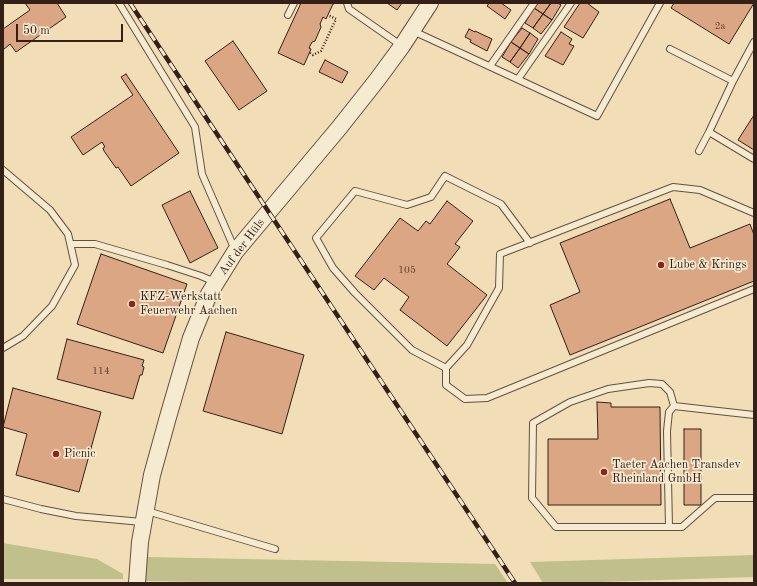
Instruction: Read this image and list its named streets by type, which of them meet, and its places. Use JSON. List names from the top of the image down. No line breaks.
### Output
{"streets":{"street":["Auf der Hüls"]},"places":["Lube & Krings","KFZ-Werkstatt Feuerwehr Aachen","Picnic","Taeter Aachen Transdev Rheinland GmbH"],"house_numbers":["2a","105","114"],"scale_bar":"50 m"}
